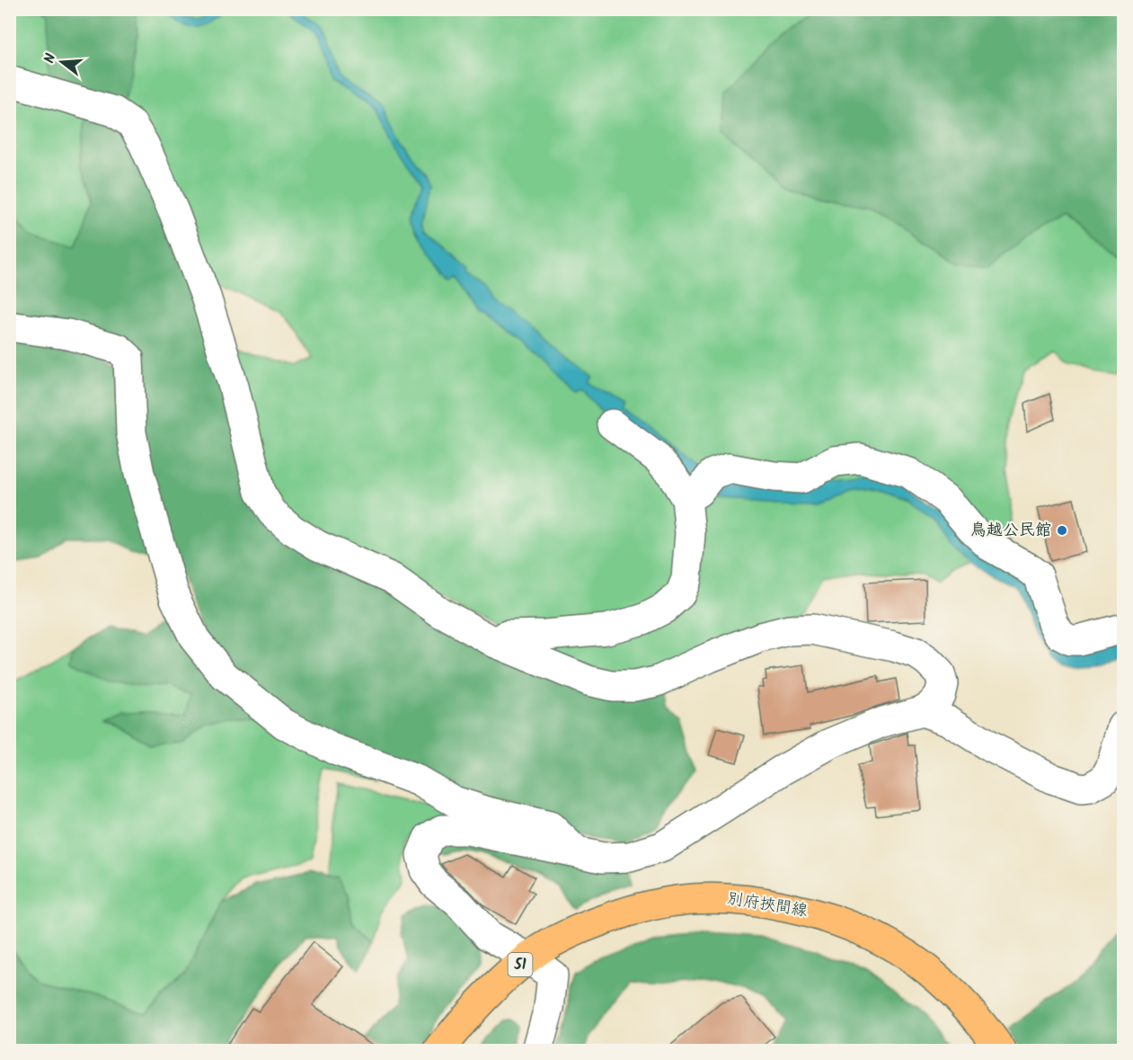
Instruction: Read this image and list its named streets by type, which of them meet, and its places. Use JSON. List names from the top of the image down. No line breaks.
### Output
{"streets":{"main road":["別府挾間線","51"]},"places":["鳥越公民館"],"north":"left"}
